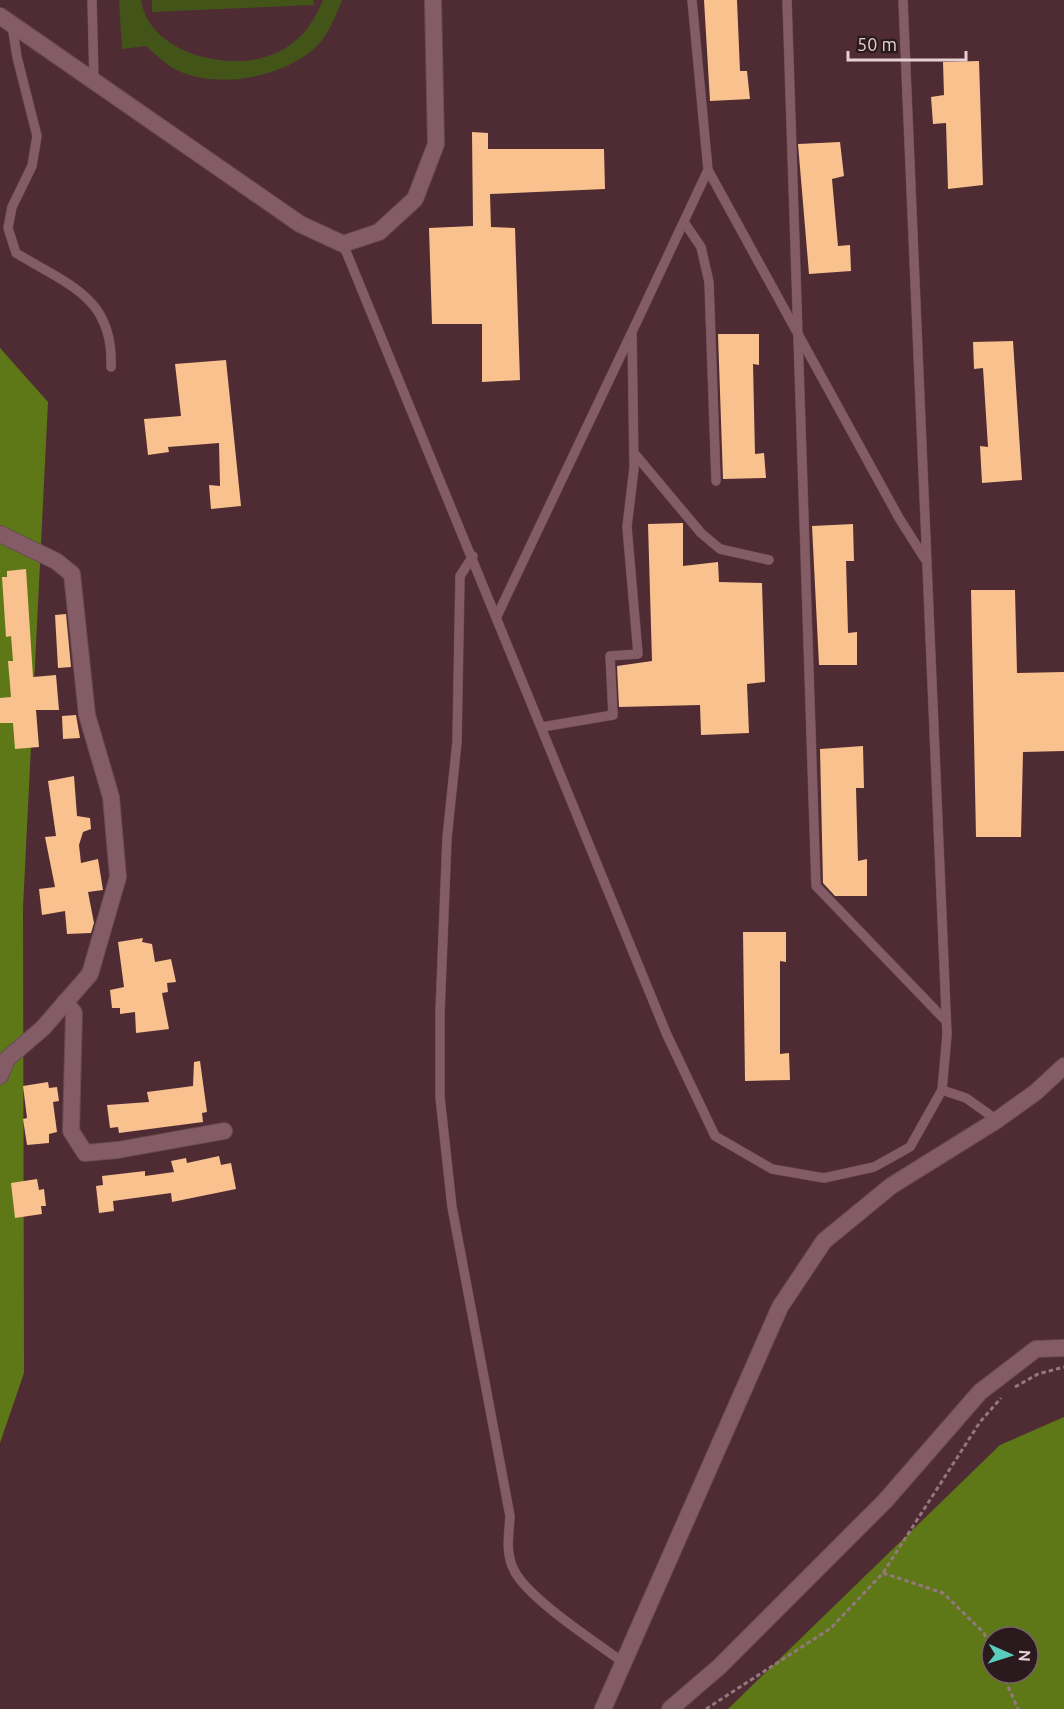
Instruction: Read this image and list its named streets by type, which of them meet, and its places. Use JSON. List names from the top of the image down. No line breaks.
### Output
{"scale_bar":"50 m","north":"right"}
